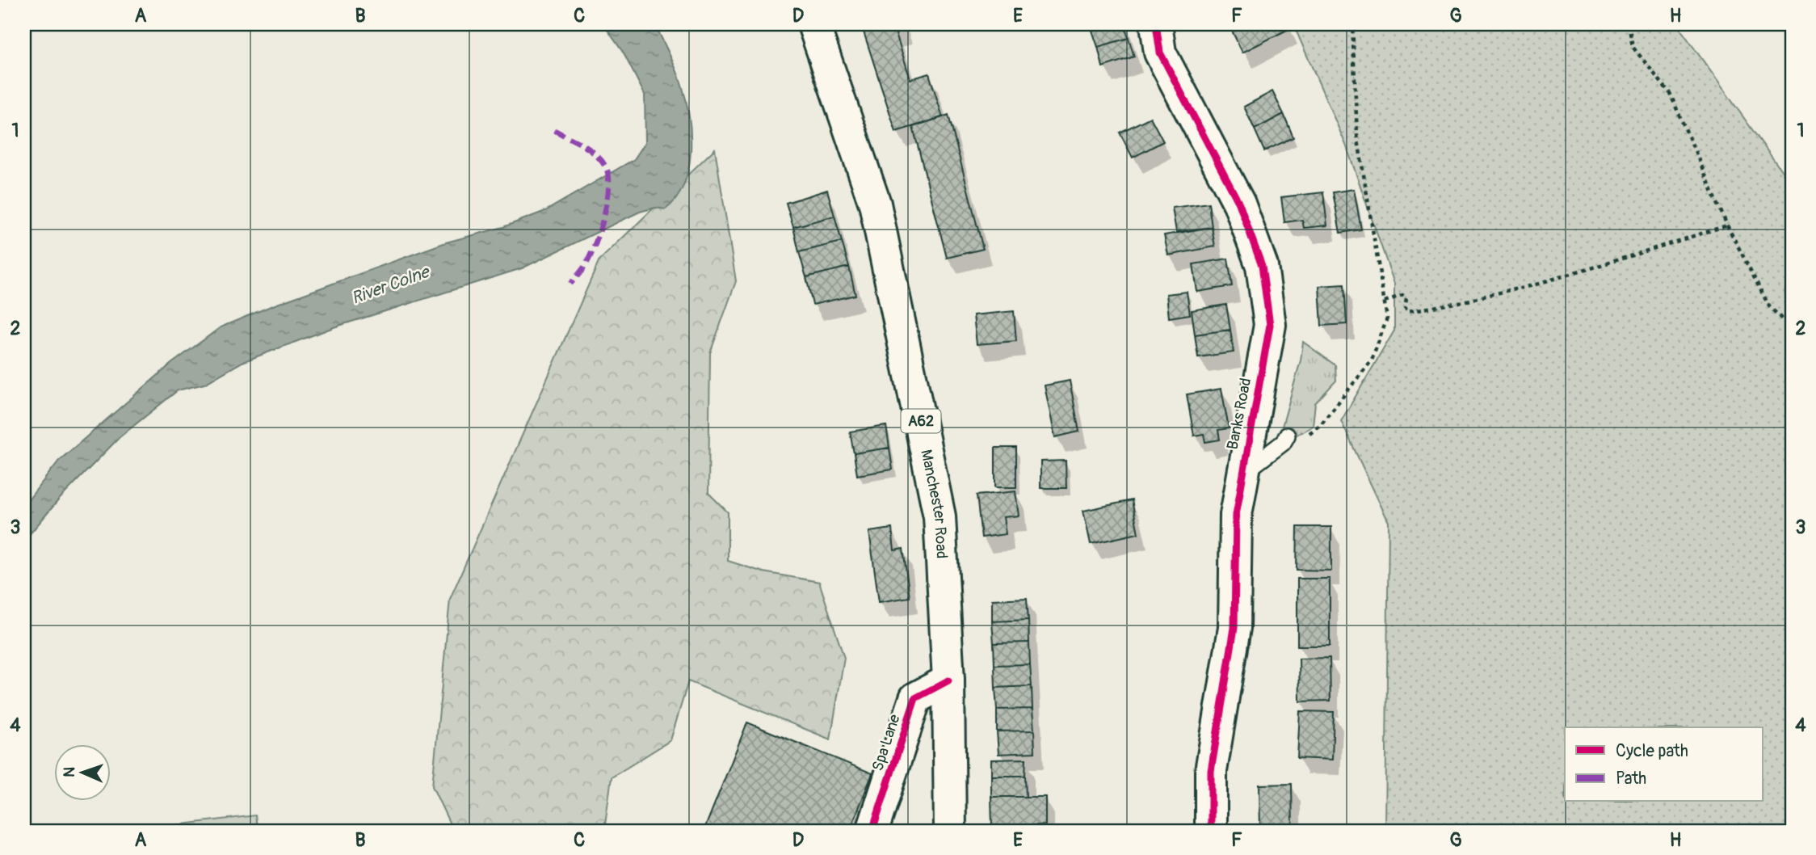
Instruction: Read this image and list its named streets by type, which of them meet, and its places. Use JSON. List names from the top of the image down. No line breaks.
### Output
{"streets":{"street":["Banks Road","A62","Manchester Road","Spa Lane"]},"crossings":[["Manchester Road","Spa Lane"]],"water":["River Colne"],"legend":["Cycle path","Path"],"north":"left","grid":{"columns":["A","B","C","D","E","F","G","H"],"rows":["1","2","3","4"]}}
